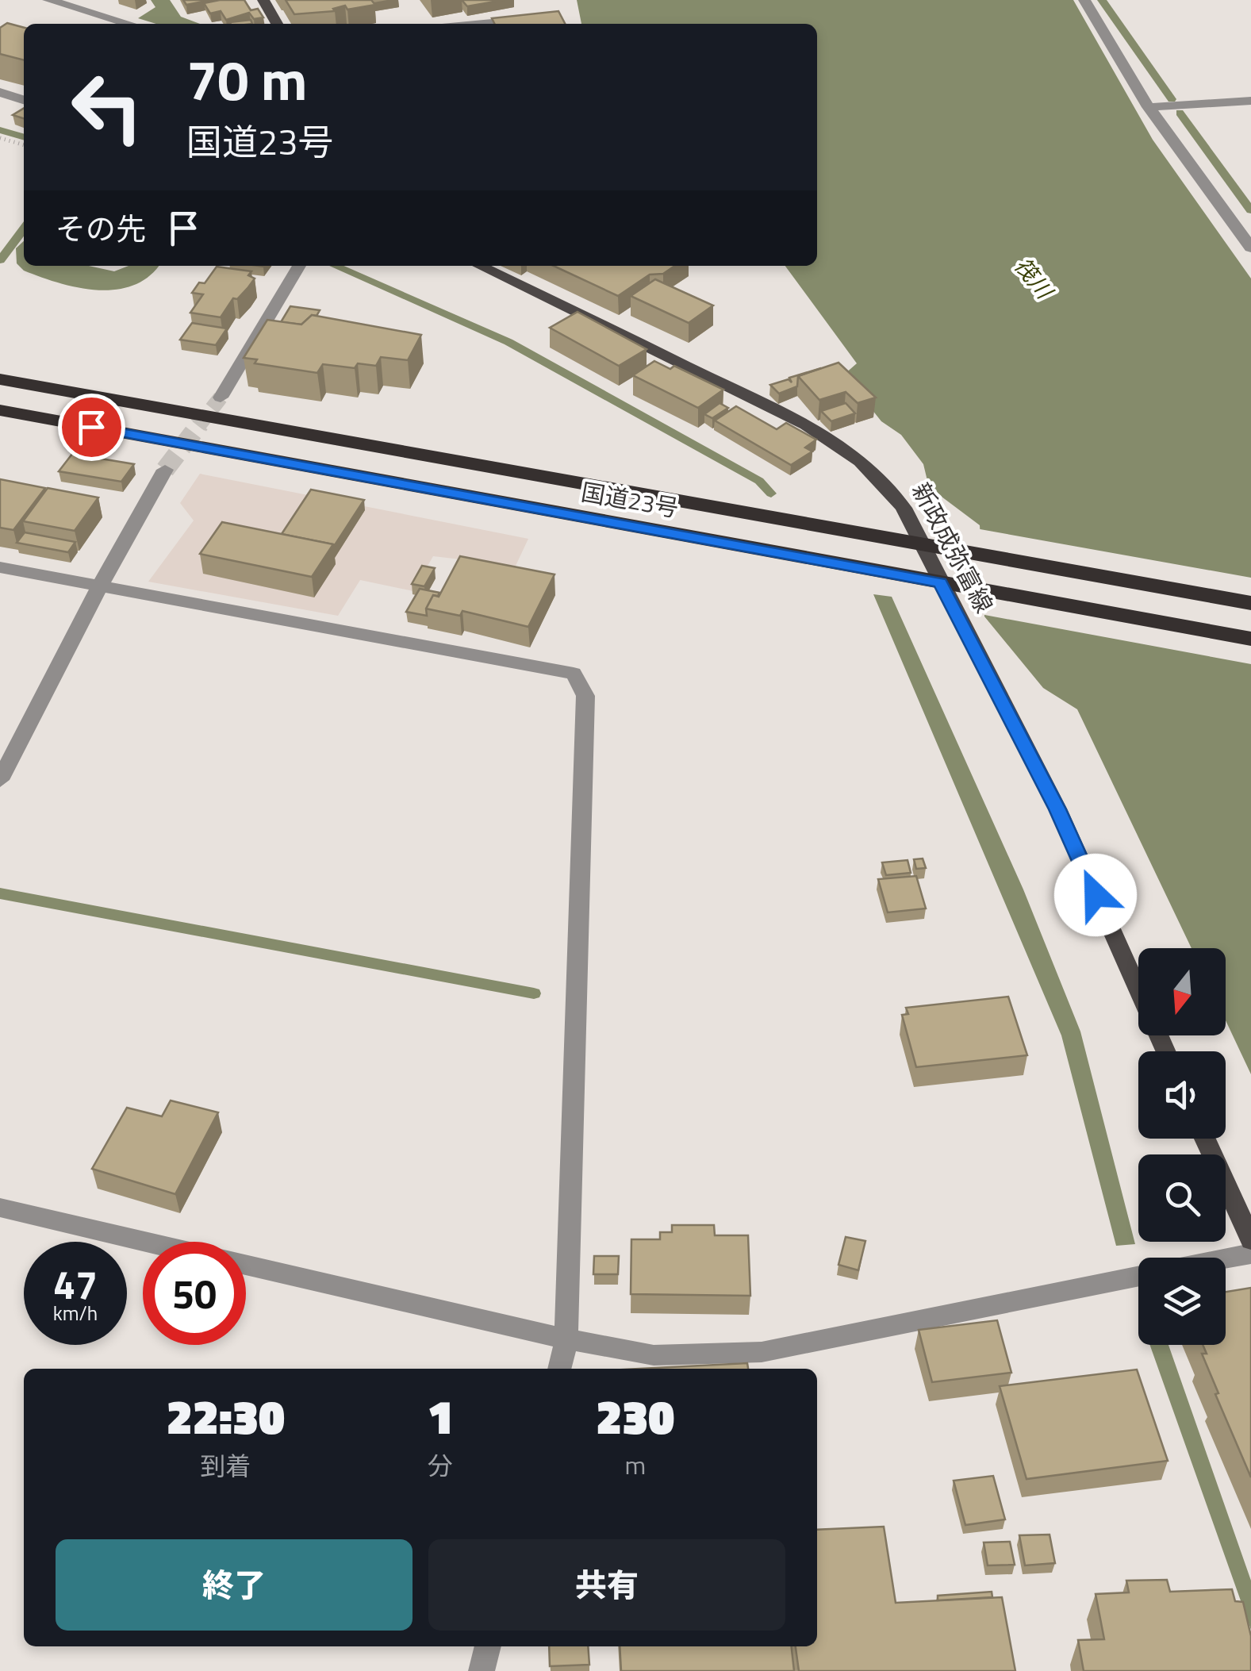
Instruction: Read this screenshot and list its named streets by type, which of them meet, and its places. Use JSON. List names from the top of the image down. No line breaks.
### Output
{"streets":{"highway":["国道23号"],"main road":["新政成弥富線"]},"crossings":[["国道23号","新政成弥富線"]],"water":["筏川"],"north":"bottom","page":{"turn":["70 m","国道23号"],"then":"その先","speed":"47 km/h","limit":"50","eta":["22:30","到着","1","分","230","m"],"buttons":["終了","共有"]}}
